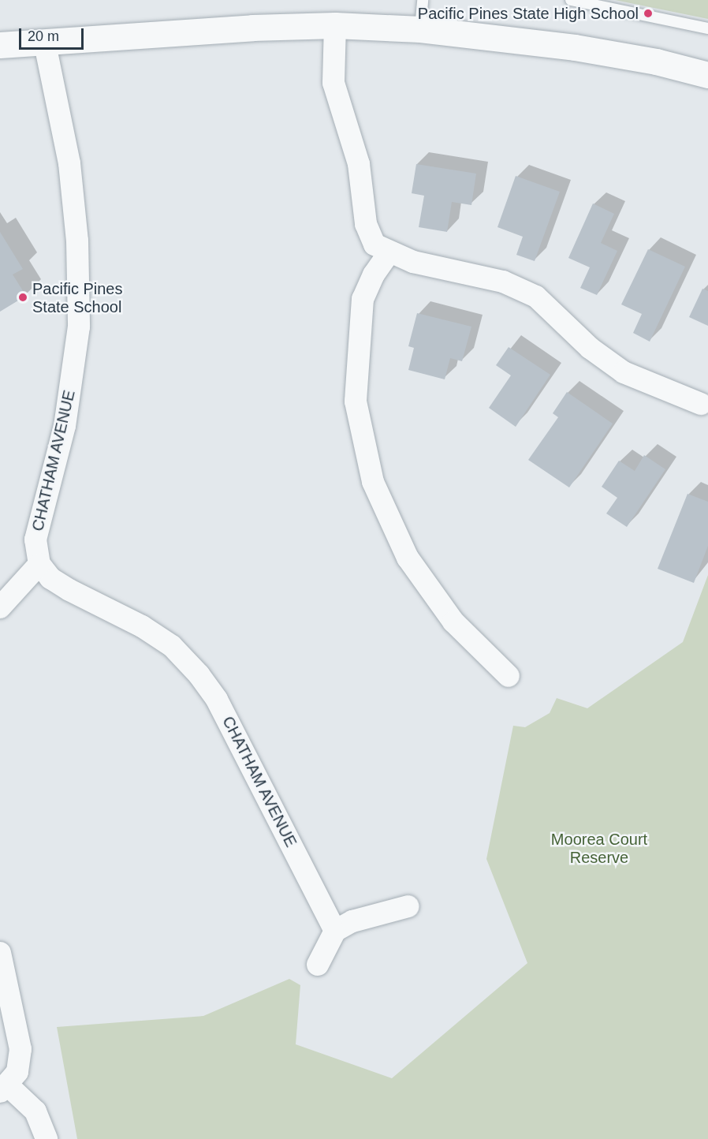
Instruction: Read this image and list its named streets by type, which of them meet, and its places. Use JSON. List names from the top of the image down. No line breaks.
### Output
{"streets":{"street":["CHATHAM AVENUE"]},"parks":["Moorea Court Reserve"],"places":["Pacific Pines State High School","Pacific Pines State School"],"scale_bar":"20 m"}
